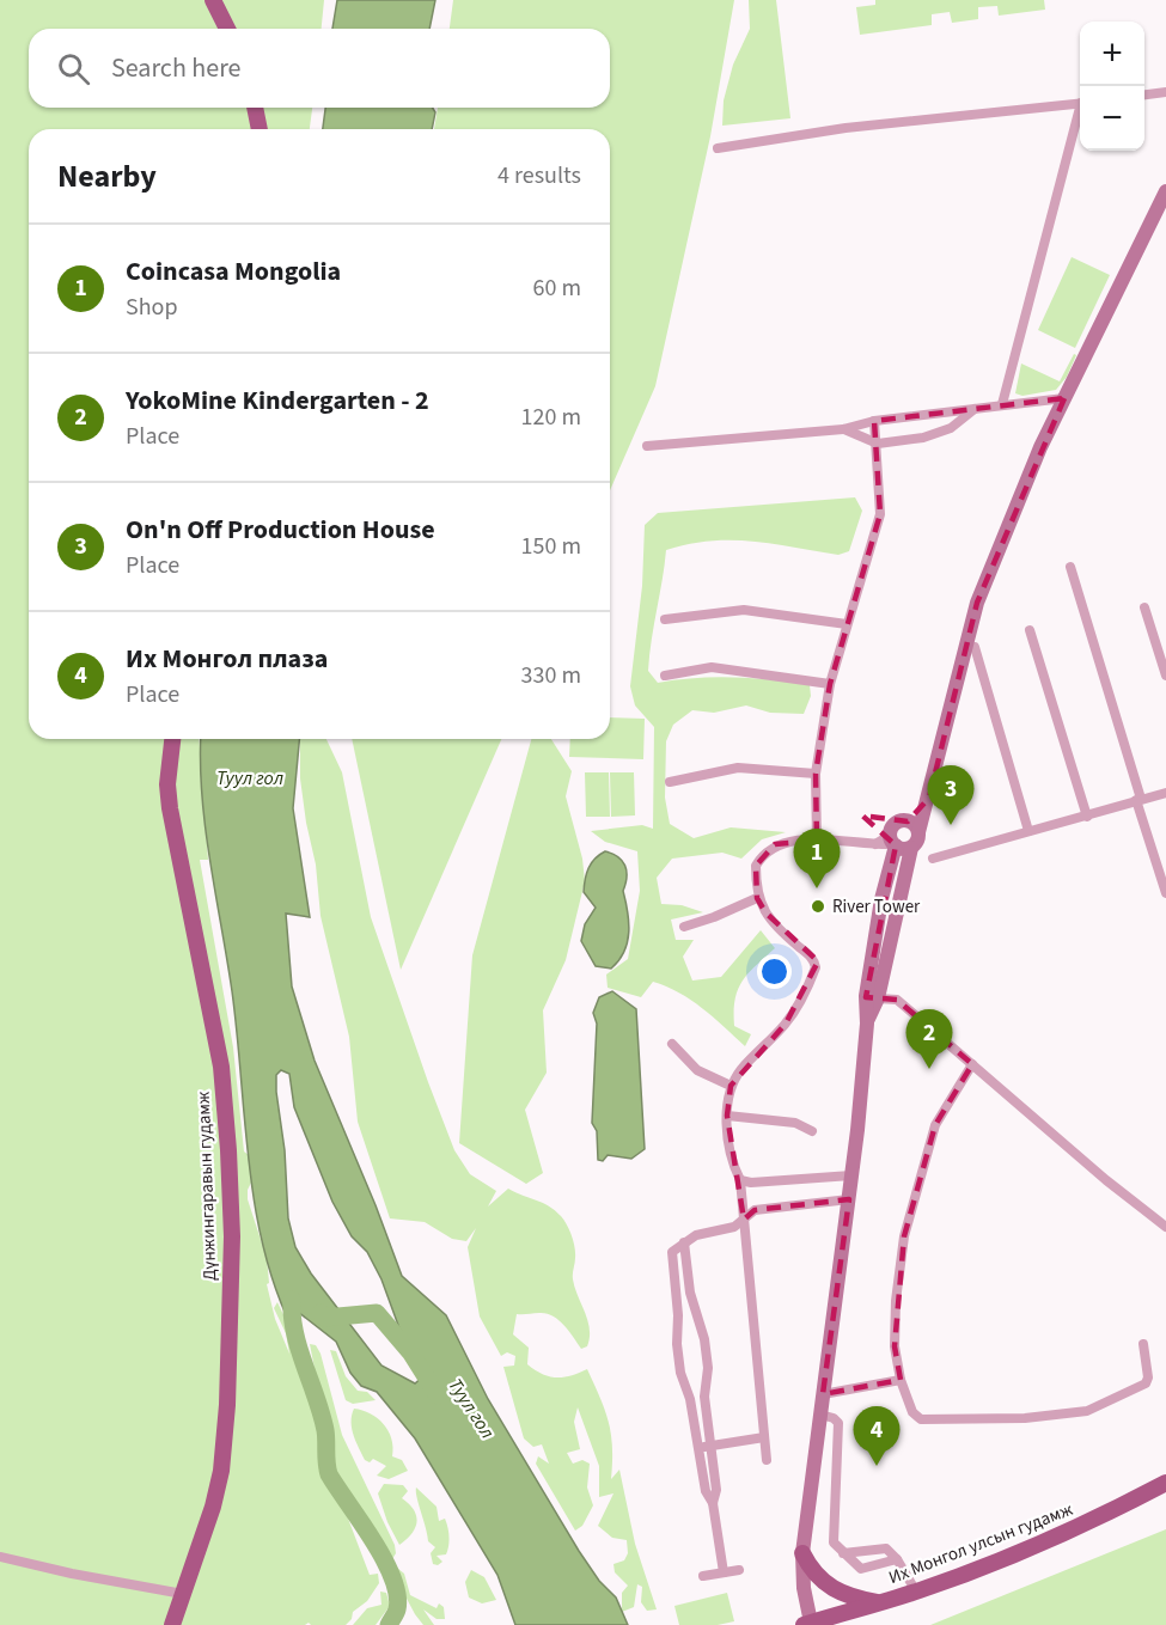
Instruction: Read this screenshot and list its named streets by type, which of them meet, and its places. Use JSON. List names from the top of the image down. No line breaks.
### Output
{"streets":{"main road":["Дүнжингаравын гудамж","Их Монгол улсын гудамж"]},"water":["Туул гол"],"places":["River Tower"],"page":{"map_buttons":["+","−"],"search":"Search here","heading":["Nearby","4 results"],"list":[{"mark":"1","name":"Coincasa Mongolia","note":"Shop","value":"60 m"},{"mark":"2","name":"YokoMine Kindergarten - 2","note":"Place","value":"120 m"},{"mark":"3","name":"On'n Off Production House","note":"Place","value":"150 m"},{"mark":"4","name":"Их Монгол плаза","note":"Place","value":"330 m"}],"pins":["3","1","2","4"]}}
